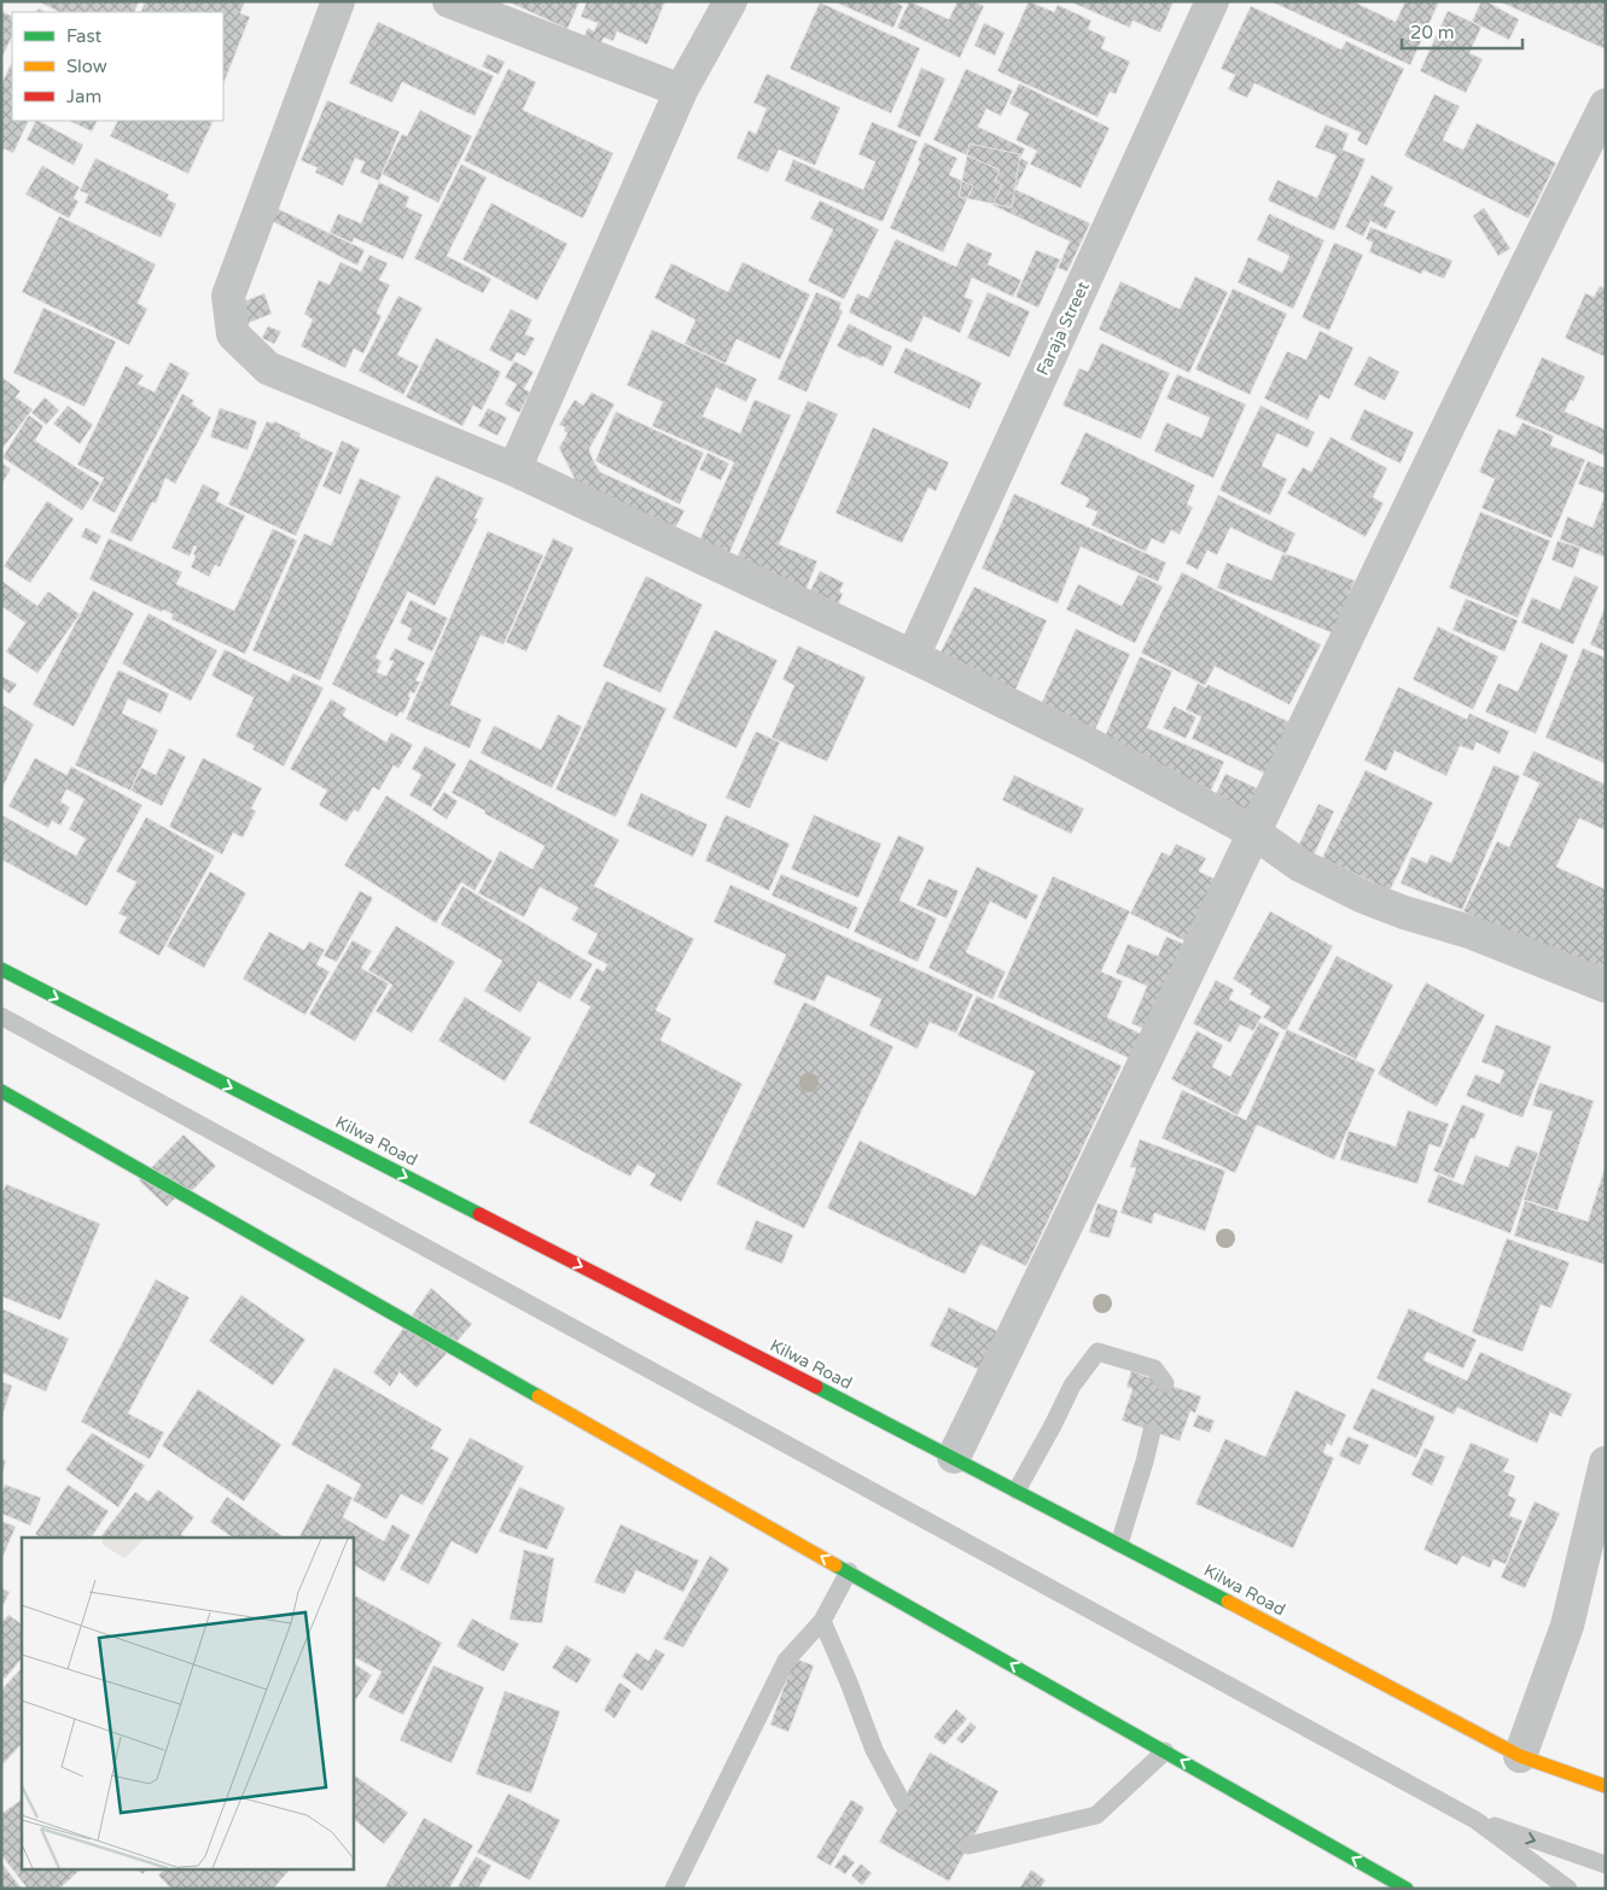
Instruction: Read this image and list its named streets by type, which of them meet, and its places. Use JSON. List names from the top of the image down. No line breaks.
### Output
{"streets":{"highway":["Kilwa Road"],"street":["Faraja Street"]},"one_way":["Kilwa Road"],"legend":["Fast","Slow","Jam"],"scale_bar":"20 m"}
